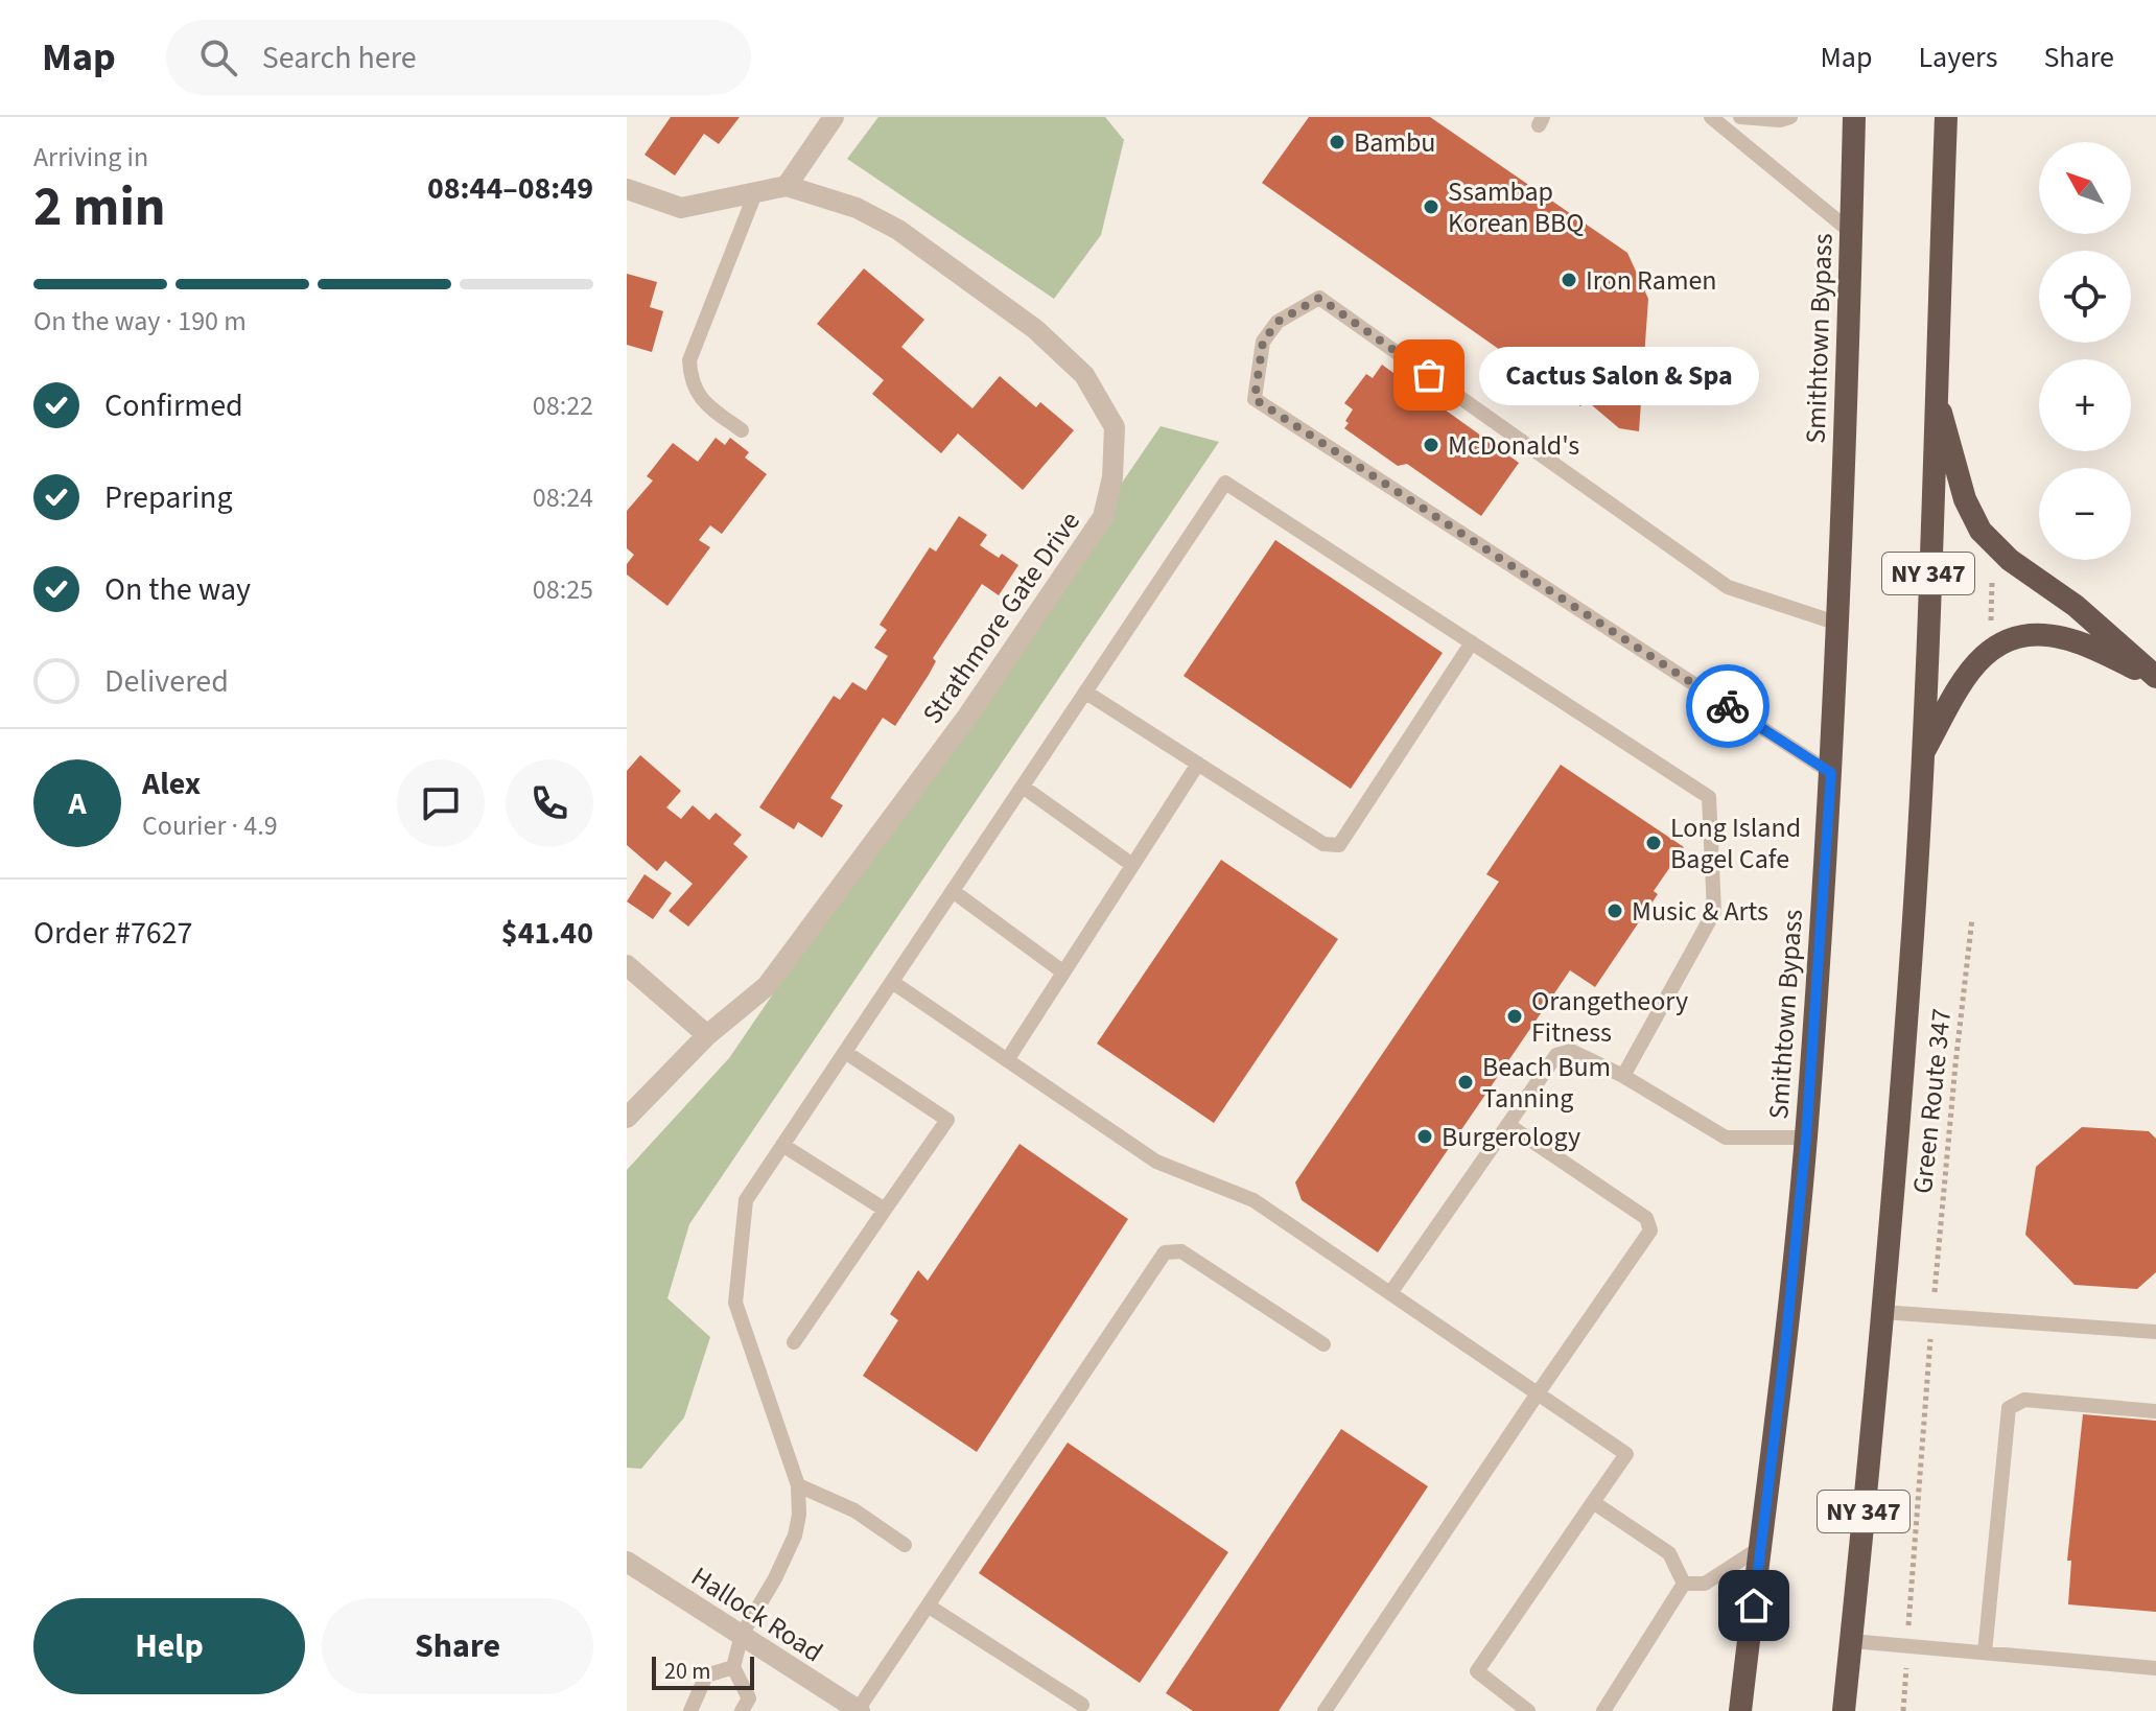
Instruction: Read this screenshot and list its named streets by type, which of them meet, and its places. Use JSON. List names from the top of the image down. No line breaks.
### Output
{"streets":{"highway":["Smithtown Bypass","NY 347"],"street":["Strathmore Gate Drive","Hallock Road"],"path":["Green Route 347"]},"places":["Bambu","Ssambap Korean BBQ","Iron Ramen","Cactus Salon & Spa","McDonald's","Long Island Bagel Cafe","Music & Arts","Orangetheory Fitness","Beach Bum Tanning","Burgerology"],"scale_bar":"20 m","north":"top left","page":{"header":"Map","search":"Search here","nav":["Map","Layers","Share"],"heading":["2 min","Arriving in","08:44–08:49"],"panel":["Alex","Courier · 4.9","Order #7627","$41.40"],"map_buttons":["+","−"],"bar":"On the way · 190 m","bubble":"Cactus Salon & Spa","list":[["Confirmed","08:22"],["Preparing","08:24"],["On the way","08:25"],"Delivered"],"round":"A","buttons":["Help","Share"],"scale":"20 m"}}
